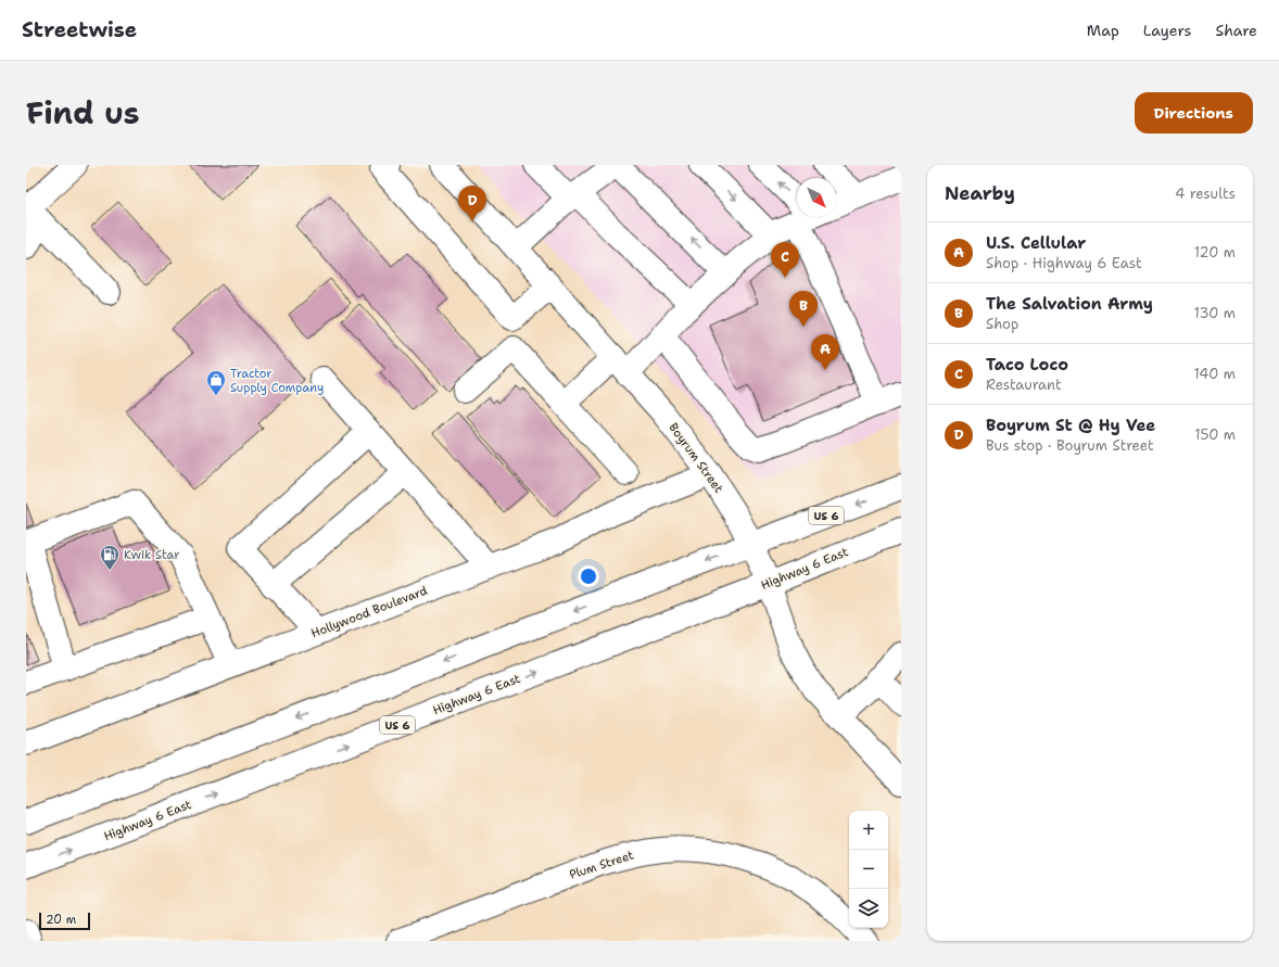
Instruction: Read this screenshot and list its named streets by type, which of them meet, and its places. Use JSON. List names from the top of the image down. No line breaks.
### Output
{"streets":{"street":["Boyrum Street","US 6","Highway 6 East","Hollywood Boulevard","Plum Street"]},"crossings":[["Boyrum Street","US 6"],["Boyrum Street","Highway 6 East"],["Boyrum Street","Hollywood Boulevard"]],"places":{"shop":["Tractor Supply Company"],"fuel station":["Kwik Star"]},"scale_bar":"20 m","north":"bottom right","page":{"header":"Streetwise","nav":["Map","Layers","Share"],"title":"Find us","buttons":"Directions","heading":["Nearby","4 results"],"pins":["D","C","B","A"],"list":[{"mark":"A","name":"U.S. Cellular","note":"Shop · Highway 6 East","value":"120 m"},{"mark":"B","name":"The Salvation Army","note":"Shop","value":"130 m"},{"mark":"C","name":"Taco Loco","note":"Restaurant","value":"140 m"},{"mark":"D","name":"Boyrum St @ Hy Vee","note":"Bus stop · Boyrum Street","value":"150 m"}],"map_buttons":["+","−"],"scale":"20 m"}}
